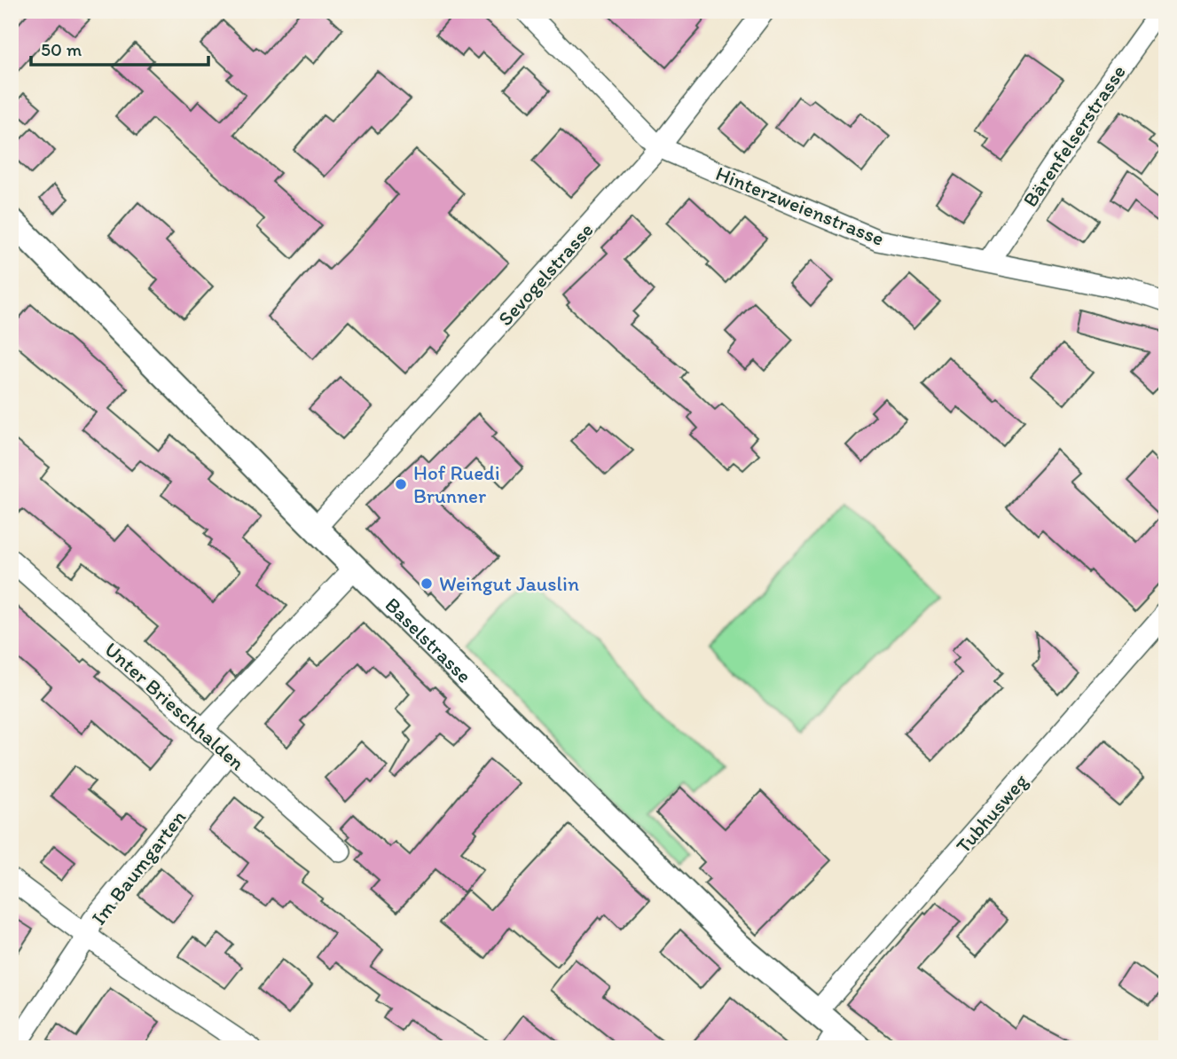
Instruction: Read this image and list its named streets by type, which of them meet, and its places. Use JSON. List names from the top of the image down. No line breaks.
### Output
{"streets":{"street":["Bärenfelserstrasse","Hinterzweienstrasse","Sevogelstrasse","Baselstrasse","Unter Brieschhalden","Tubhusweg","Im Baumgarten"]},"crossings":[["Bärenfelserstrasse","Hinterzweienstrasse"],["Hinterzweienstrasse","Sevogelstrasse"],["Sevogelstrasse","Baselstrasse"],["Baselstrasse","Tubhusweg"],["Unter Brieschhalden","Im Baumgarten"]],"places":["Hof Ruedi Brunner","Weingut Jauslin"],"scale_bar":"50 m"}
